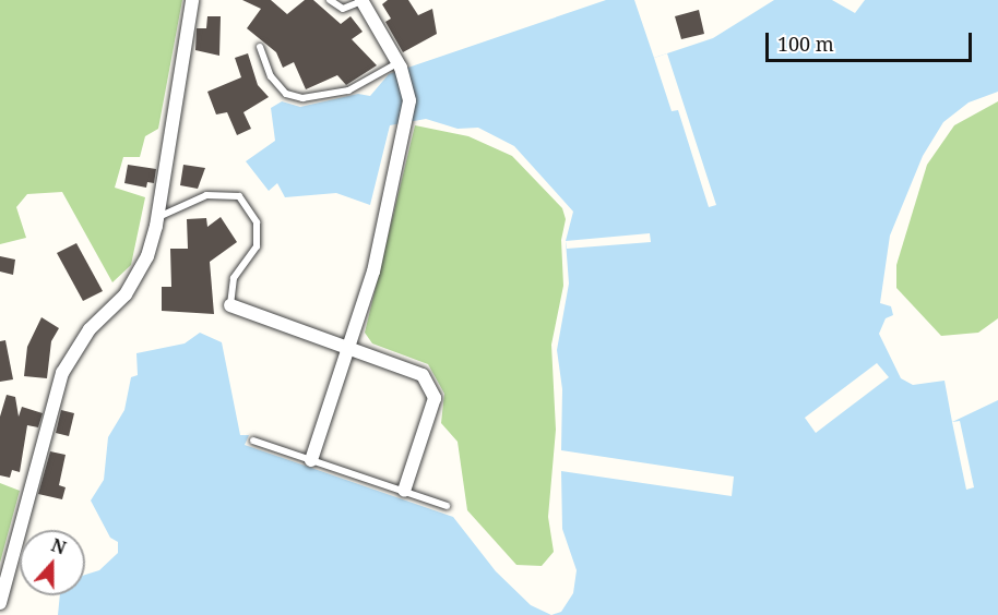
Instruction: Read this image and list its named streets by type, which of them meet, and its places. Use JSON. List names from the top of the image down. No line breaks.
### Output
{"scale_bar":"100 m","north":"top"}
